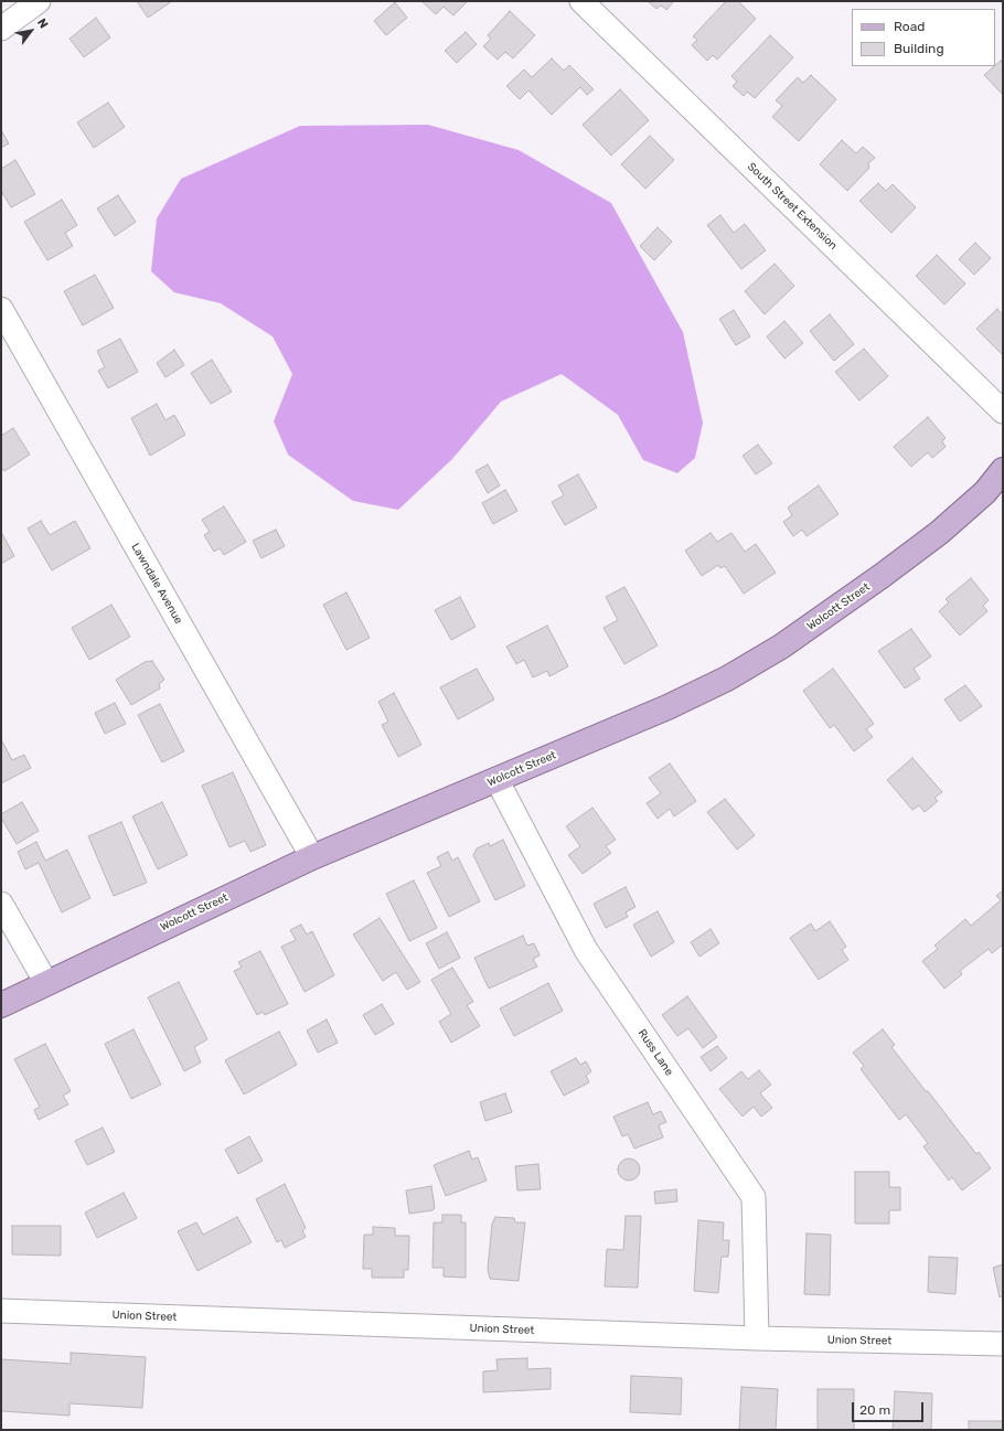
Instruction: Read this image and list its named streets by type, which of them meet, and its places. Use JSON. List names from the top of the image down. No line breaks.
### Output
{"streets":{"main road":["Wolcott Street"],"street":["South Street Extension","Lawndale Avenue","Russ Lane","Union Street"]},"crossings":[["Lawndale Avenue","Wolcott Street"],["Wolcott Street","Russ Lane"],["Russ Lane","Union Street"]],"legend":["Road","Building"],"scale_bar":"20 m","north":"top right"}
